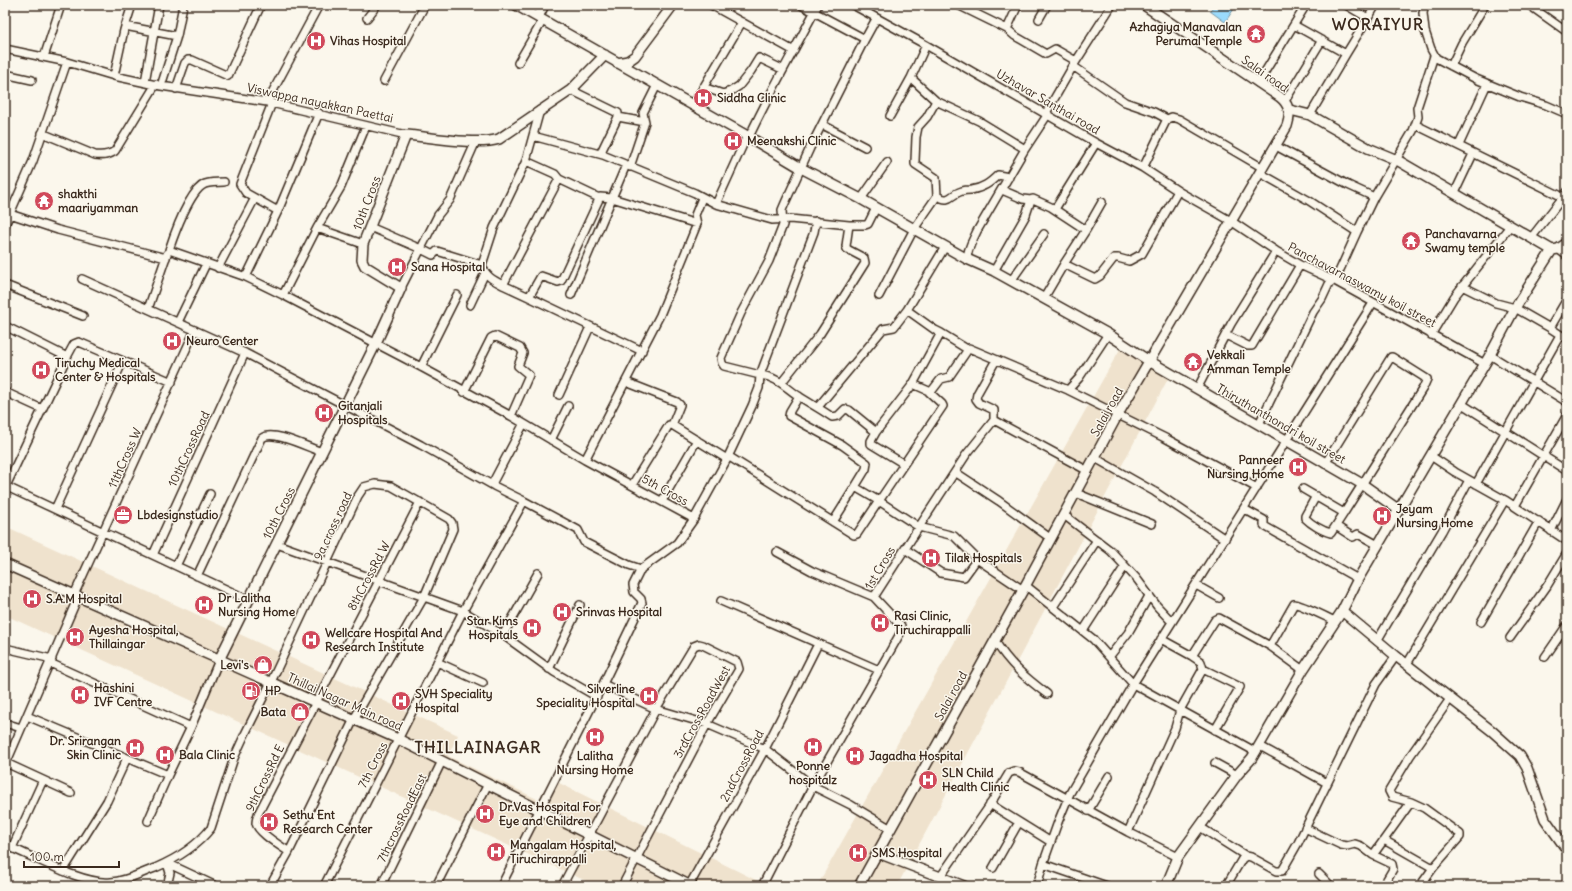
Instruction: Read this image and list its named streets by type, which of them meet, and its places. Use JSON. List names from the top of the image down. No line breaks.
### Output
{"streets":{"street":["Salai road","Uzhavar Santhai road","Viswappa nayakkan Paettai","10th Cross","Panchavarnaswamy koil street","Thiruthanthondri koil street","10thCrossRoad","11thCross W","5th Cross","9a cross road","1st Cross","8thCrossRd W","Thillai Nagar Main road","3rdCrossRoadWest","7th Cross","2ndCrossRoad","9thCrossRd E","7thcrossRoadEast"]},"crossings":[["Salai road","Uzhavar Santhai road"],["Salai road","Panchavarnaswamy koil street"],["Salai road","Thiruthanthondri koil street"],["Uzhavar Santhai road","Panchavarnaswamy koil street"],["Viswappa nayakkan Paettai","10th Cross"],["Viswappa nayakkan Paettai","Thiruthanthondri koil street"],["10th Cross","5th Cross"],["10th Cross","Thillai Nagar Main road"],["11thCross W","Thillai Nagar Main road"],["9a cross road","8thCrossRd W"],["9a cross road","Thillai Nagar Main road"],["9a cross road","9thCrossRd E"],["8thCrossRd W","Thillai Nagar Main road"],["8thCrossRd W","9thCrossRd E"],["Thillai Nagar Main road","3rdCrossRoadWest"],["Thillai Nagar Main road","7th Cross"],["Thillai Nagar Main road","2ndCrossRoad"],["Thillai Nagar Main road","9thCrossRd E"],["Thillai Nagar Main road","7thcrossRoadEast"]],"districts":["WORAIYUR","THILLAINAGAR"],"places":{"temple":["Azhagiya Manavalan Perumal Temple","shakthi maariyamman","Panchavarna Swamy temple","Vekkali Amman Temple"],"hospital":["Vihas Hospital","Siddha Clinic","Meenakshi Clinic","Sana Hospital","Neuro Center","Tiruchy Medical Center & Hospitals","Gitanjali Hospitals","Panneer Nursing Home","Jeyam Nursing Home","Tilak Hospitals","S.A.M Hospital","Dr Lalitha Nursing Home","Srinvas Hospital","Rasi Clinic, Tiruchirappalli","Star Kims Hospitals","Ayesha Hospital, Thillaingar","Wellcare Hospital And Research Institute","Hashini IVF Centre","Silverline Speciality Hospital","SVH Speciality Hospital","Lalitha Nursing Home","Ponne hospitalz","Dr. Srirangan Skin Clinic","Bala Clinic","Jagadha Hospital","SLN Child Health Clinic","Dr.Vas Hospital For Eye and Children","Sethu Ent Research Center","Mangalam Hospital, Tiruchirappalli","SMS Hospital"],"office":["Lbdesignstudio"],"shop":["Levi's","Bata"],"fuel station":["HP"]},"scale_bar":"100 m"}
